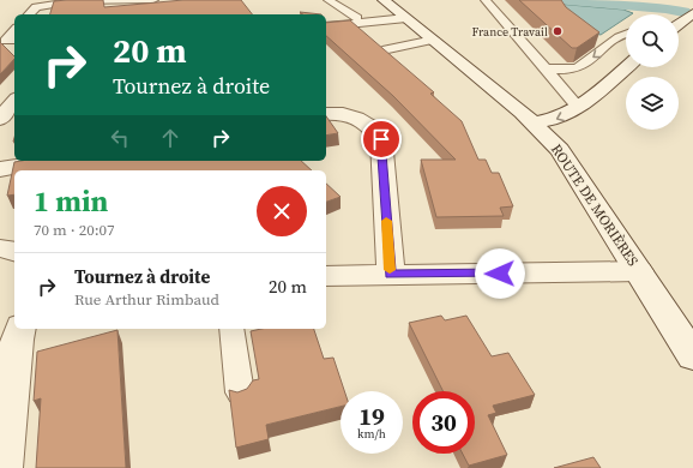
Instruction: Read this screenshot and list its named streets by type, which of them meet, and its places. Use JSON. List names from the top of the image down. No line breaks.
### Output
{"streets":{"main road":["ROUTE DE MORIÈRES"]},"places":["France Travail"],"page":{"turn":["20 m","Tournez à droite"],"heading":["1 min","70 m · 20:07"],"list":[{"name":"Tournez à droite","note":"Rue Arthur Rimbaud","value":"20 m"}],"speed":"19 km/h","limit":"30"}}
